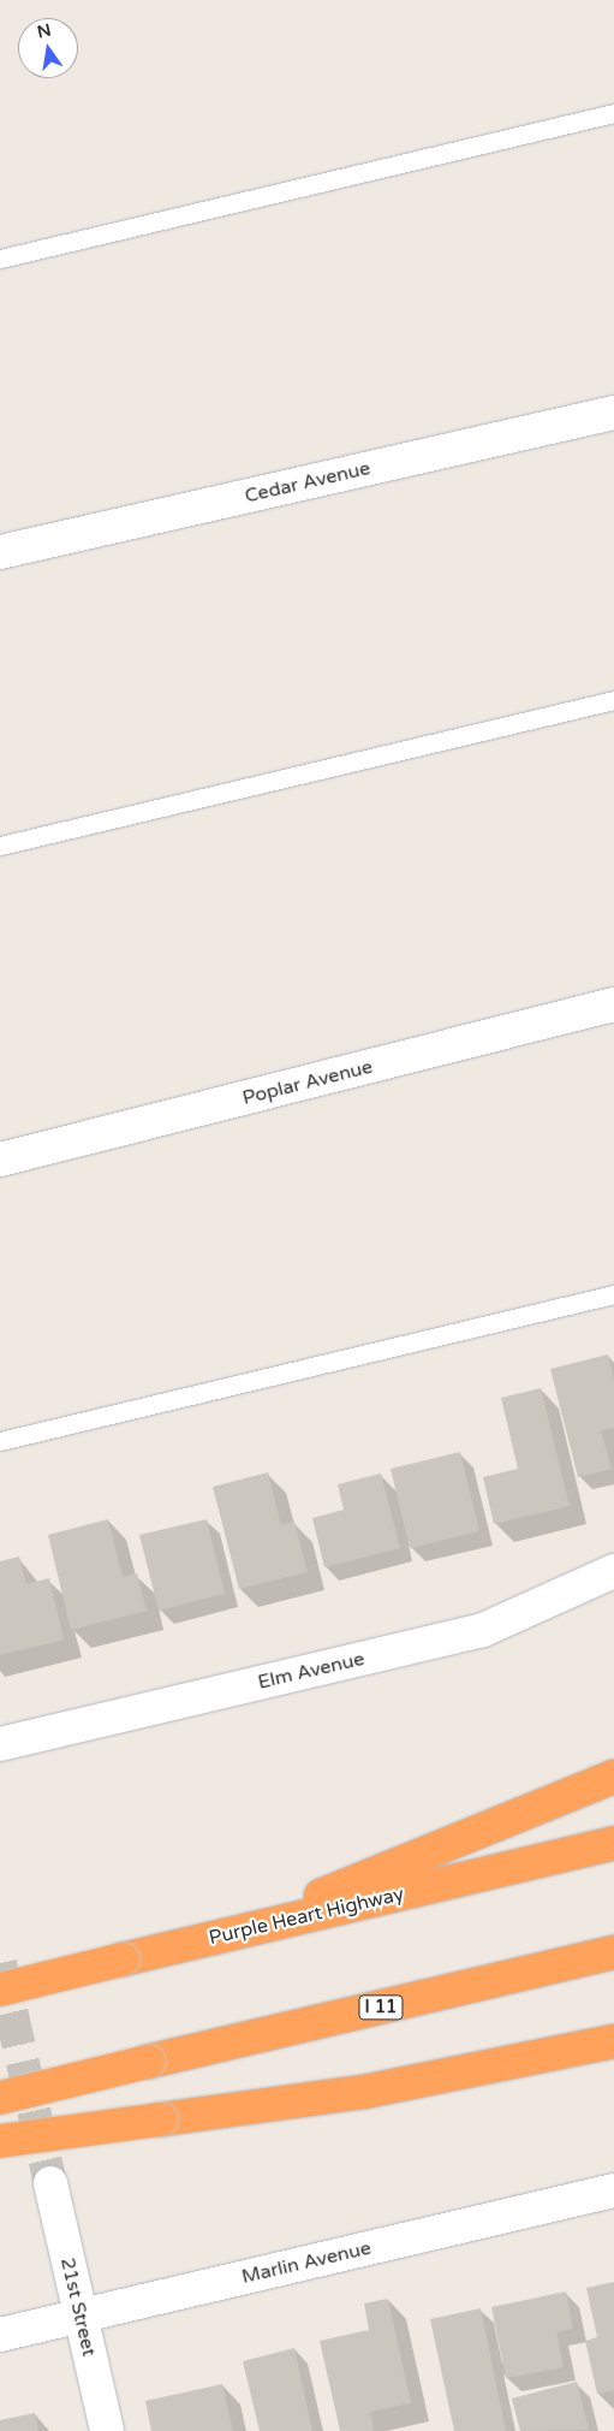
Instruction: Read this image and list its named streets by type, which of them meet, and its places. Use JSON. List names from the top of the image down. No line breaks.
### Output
{"streets":{"highway":["Purple Heart Highway","I 11"],"street":["Cedar Avenue","Poplar Avenue","Elm Avenue","Marlin Avenue","21st Street"]},"crossings":[["Marlin Avenue","21st Street"]],"north":"top"}
